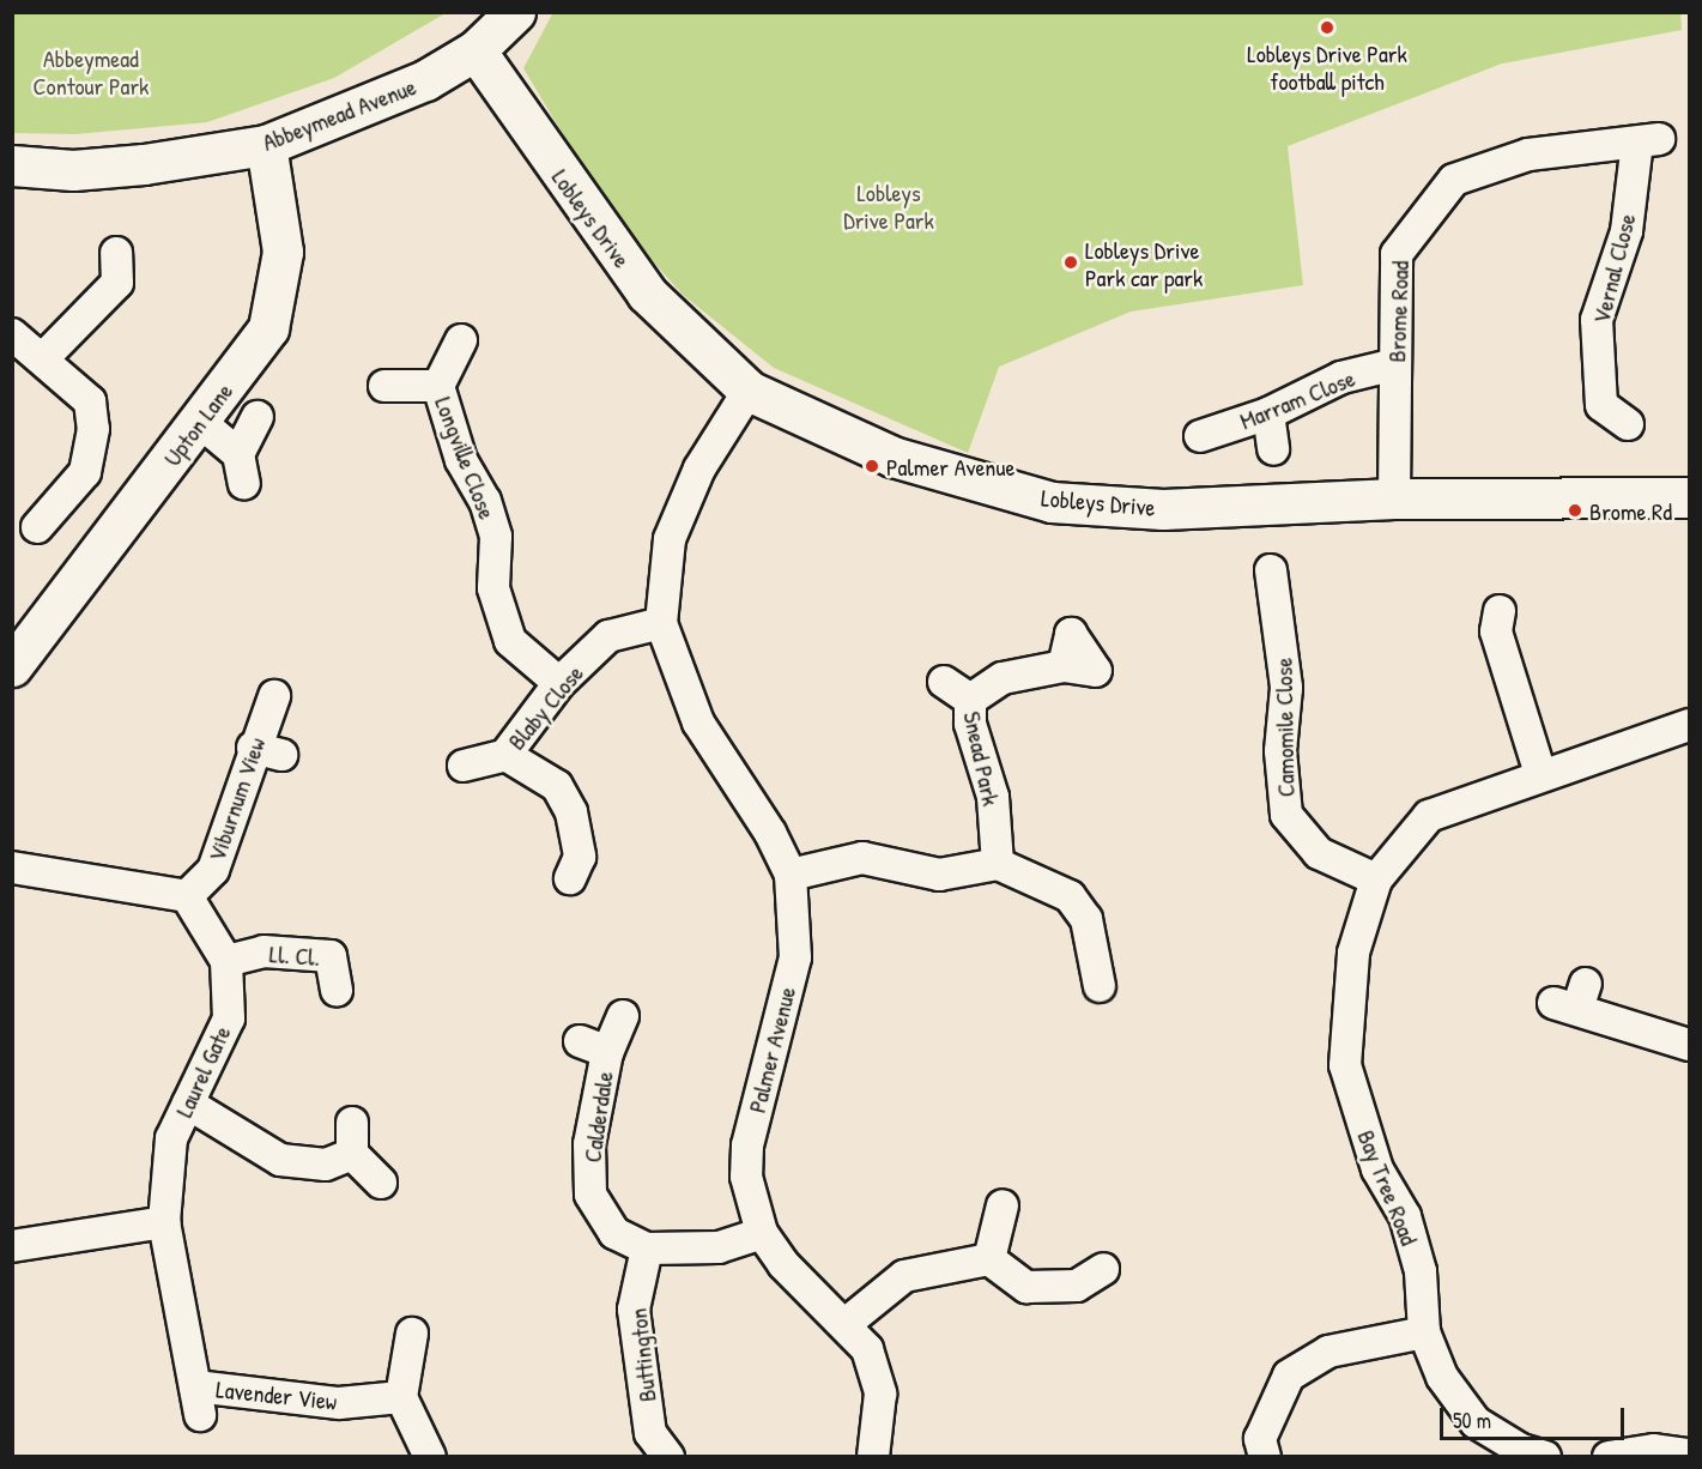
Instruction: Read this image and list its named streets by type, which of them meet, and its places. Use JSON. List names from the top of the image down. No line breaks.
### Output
{"streets":{"street":["Abbeymead Avenue","Lobleys Drive","Vernal Close","Brome Road","Marram Close","Upton Lane","Longville Close","Blaby Close","Camomile Close","Snead Park","Viburnum View","Ll. Cl.","Palmer Avenue","Laurel Gate","Calderdale","Bay Tree Road","Buttington","Lavender View"]},"crossings":[["Abbeymead Avenue","Lobleys Drive"],["Abbeymead Avenue","Upton Lane"],["Lobleys Drive","Brome Road"],["Lobleys Drive","Palmer Avenue"],["Vernal Close","Brome Road"],["Brome Road","Marram Close"],["Longville Close","Blaby Close"],["Blaby Close","Palmer Avenue"],["Camomile Close","Bay Tree Road"],["Viburnum View","Laurel Gate"],["Ll. Cl.","Laurel Gate"],["Palmer Avenue","Calderdale"],["Laurel Gate","Lavender View"],["Calderdale","Buttington"]],"parks":["Abbeymead Contour Park","Lobleys Drive Park"],"places":["Lobleys Drive Park football pitch","Lobleys Drive Park car park","Palmer Avenue","Brome Rd"],"scale_bar":"50 m"}
